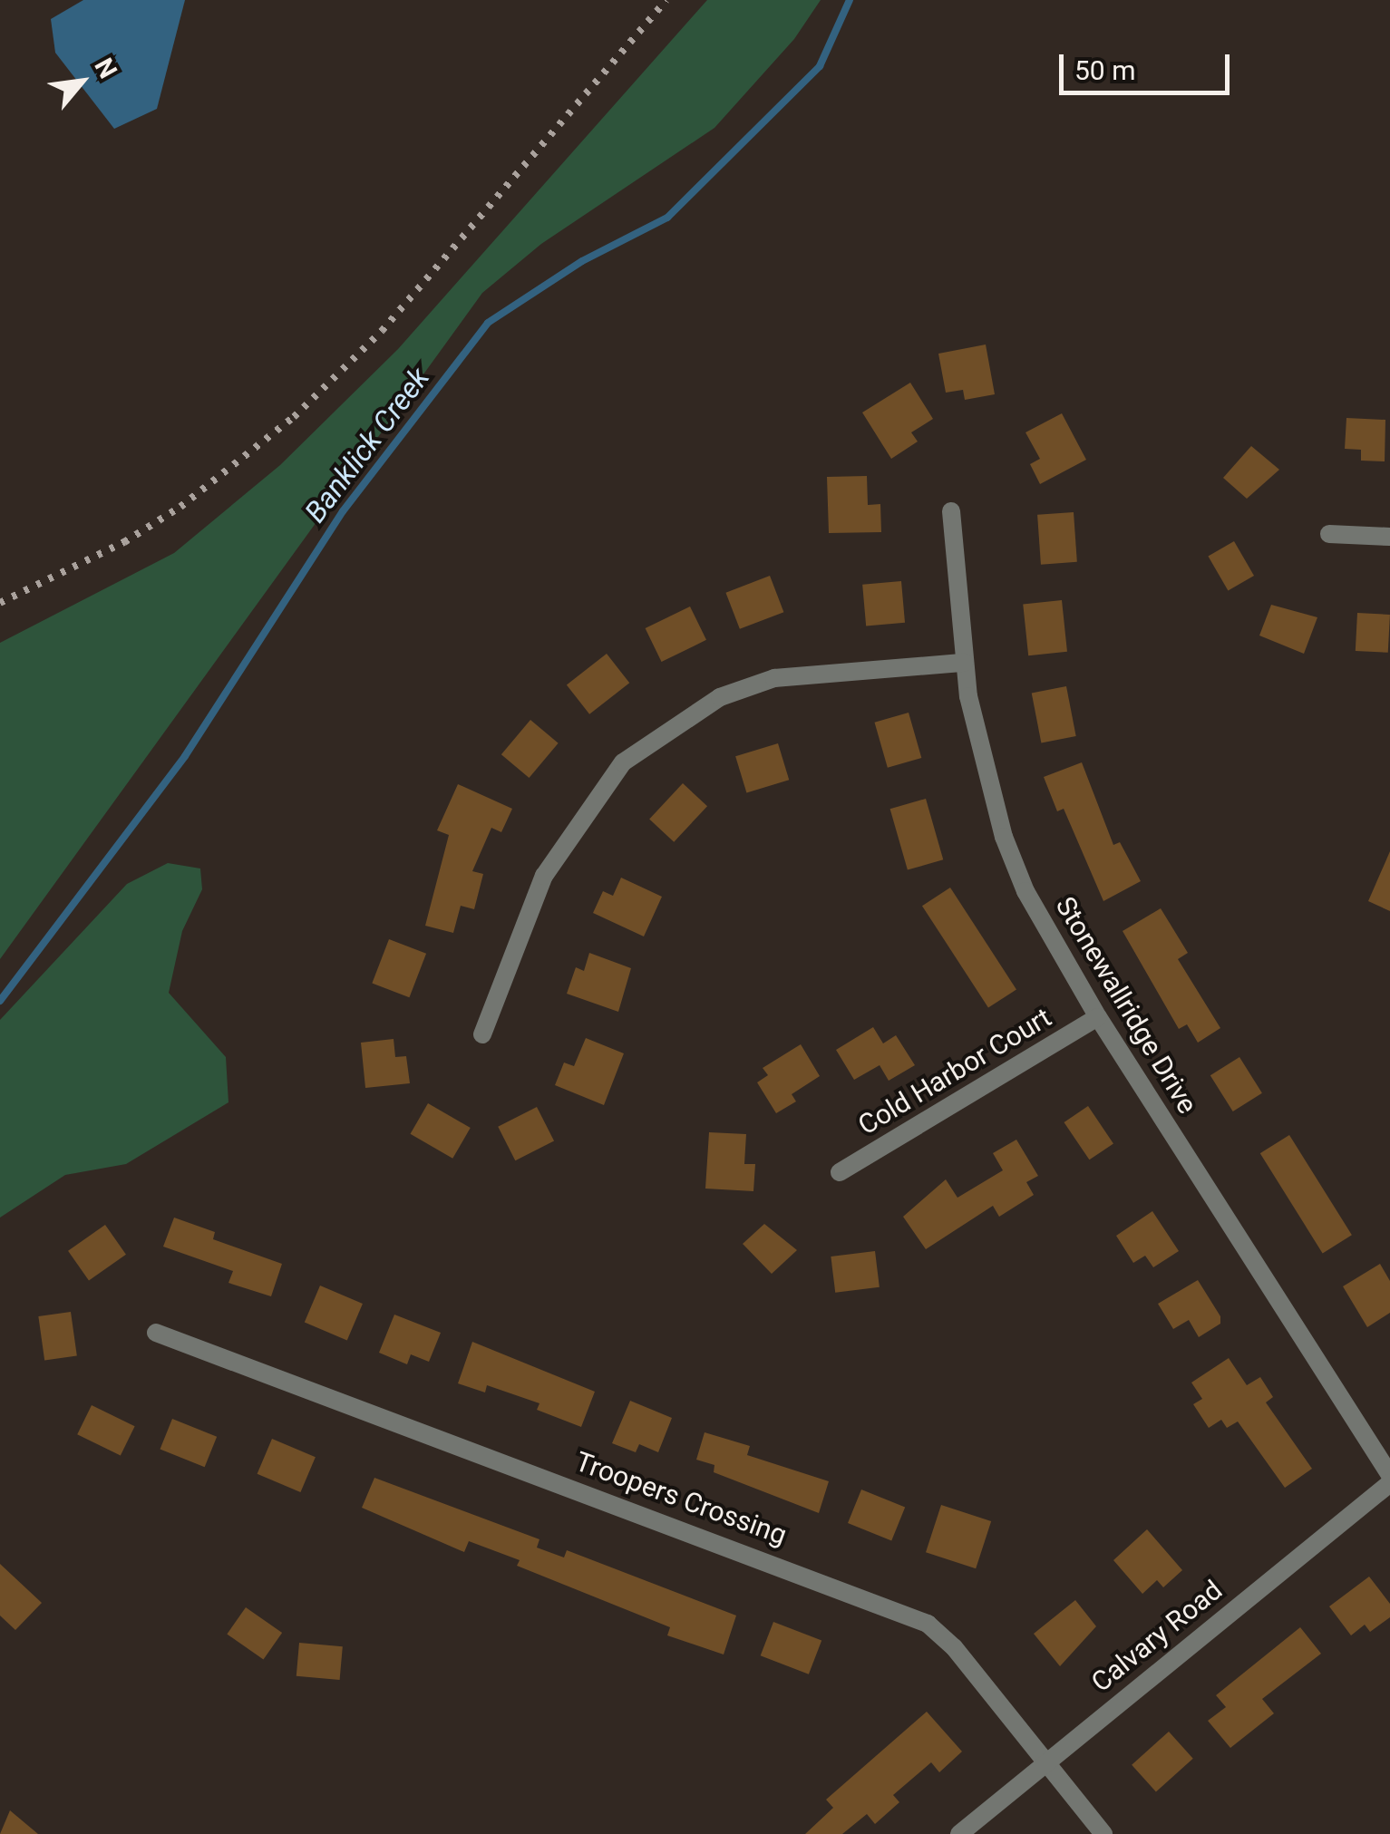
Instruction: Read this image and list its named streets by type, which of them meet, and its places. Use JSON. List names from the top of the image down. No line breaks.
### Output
{"streets":{"street":["Stonewallridge Drive","Cold Harbor Court","Troopers Crossing","Calvary Road"]},"crossings":[["Stonewallridge Drive","Cold Harbor Court"],["Troopers Crossing","Calvary Road"]],"water":["Banklick Creek"],"scale_bar":"50 m","north":"top right"}
